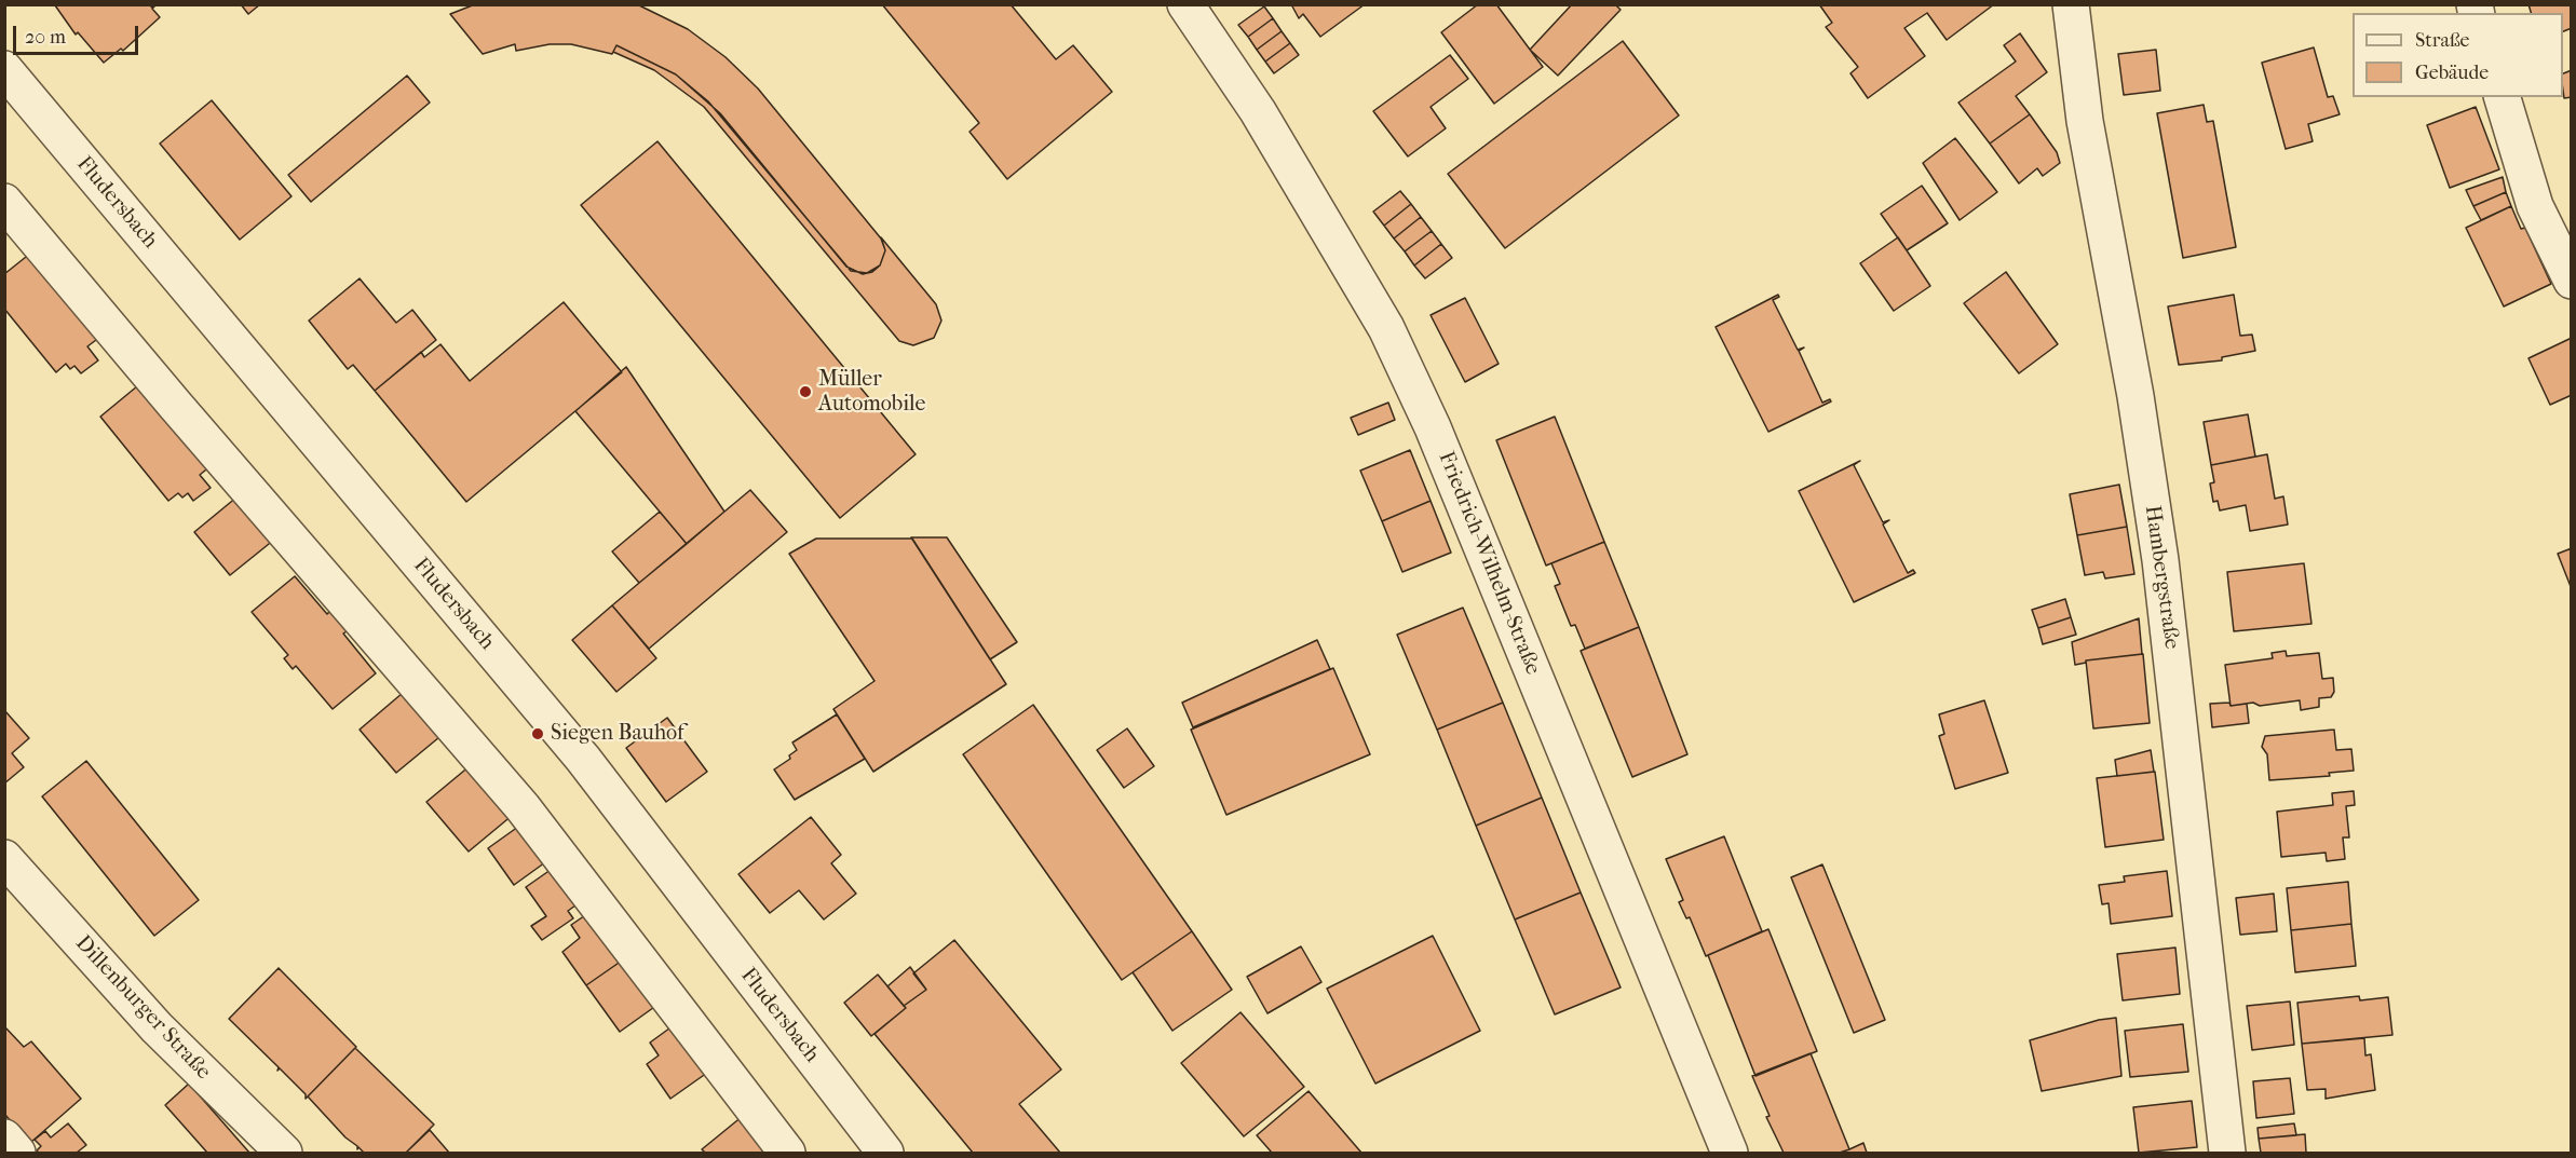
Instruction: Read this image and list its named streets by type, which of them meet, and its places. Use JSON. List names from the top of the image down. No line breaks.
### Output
{"streets":{"street":["Fludersbach","Friedrich-Wilhelm-Straße","Hambergstraße","Dillenburger Straße"]},"places":["Müller Automobile","Siegen Bauhof"],"legend":["Straße","Gebäude"],"scale_bar":"20 m"}
